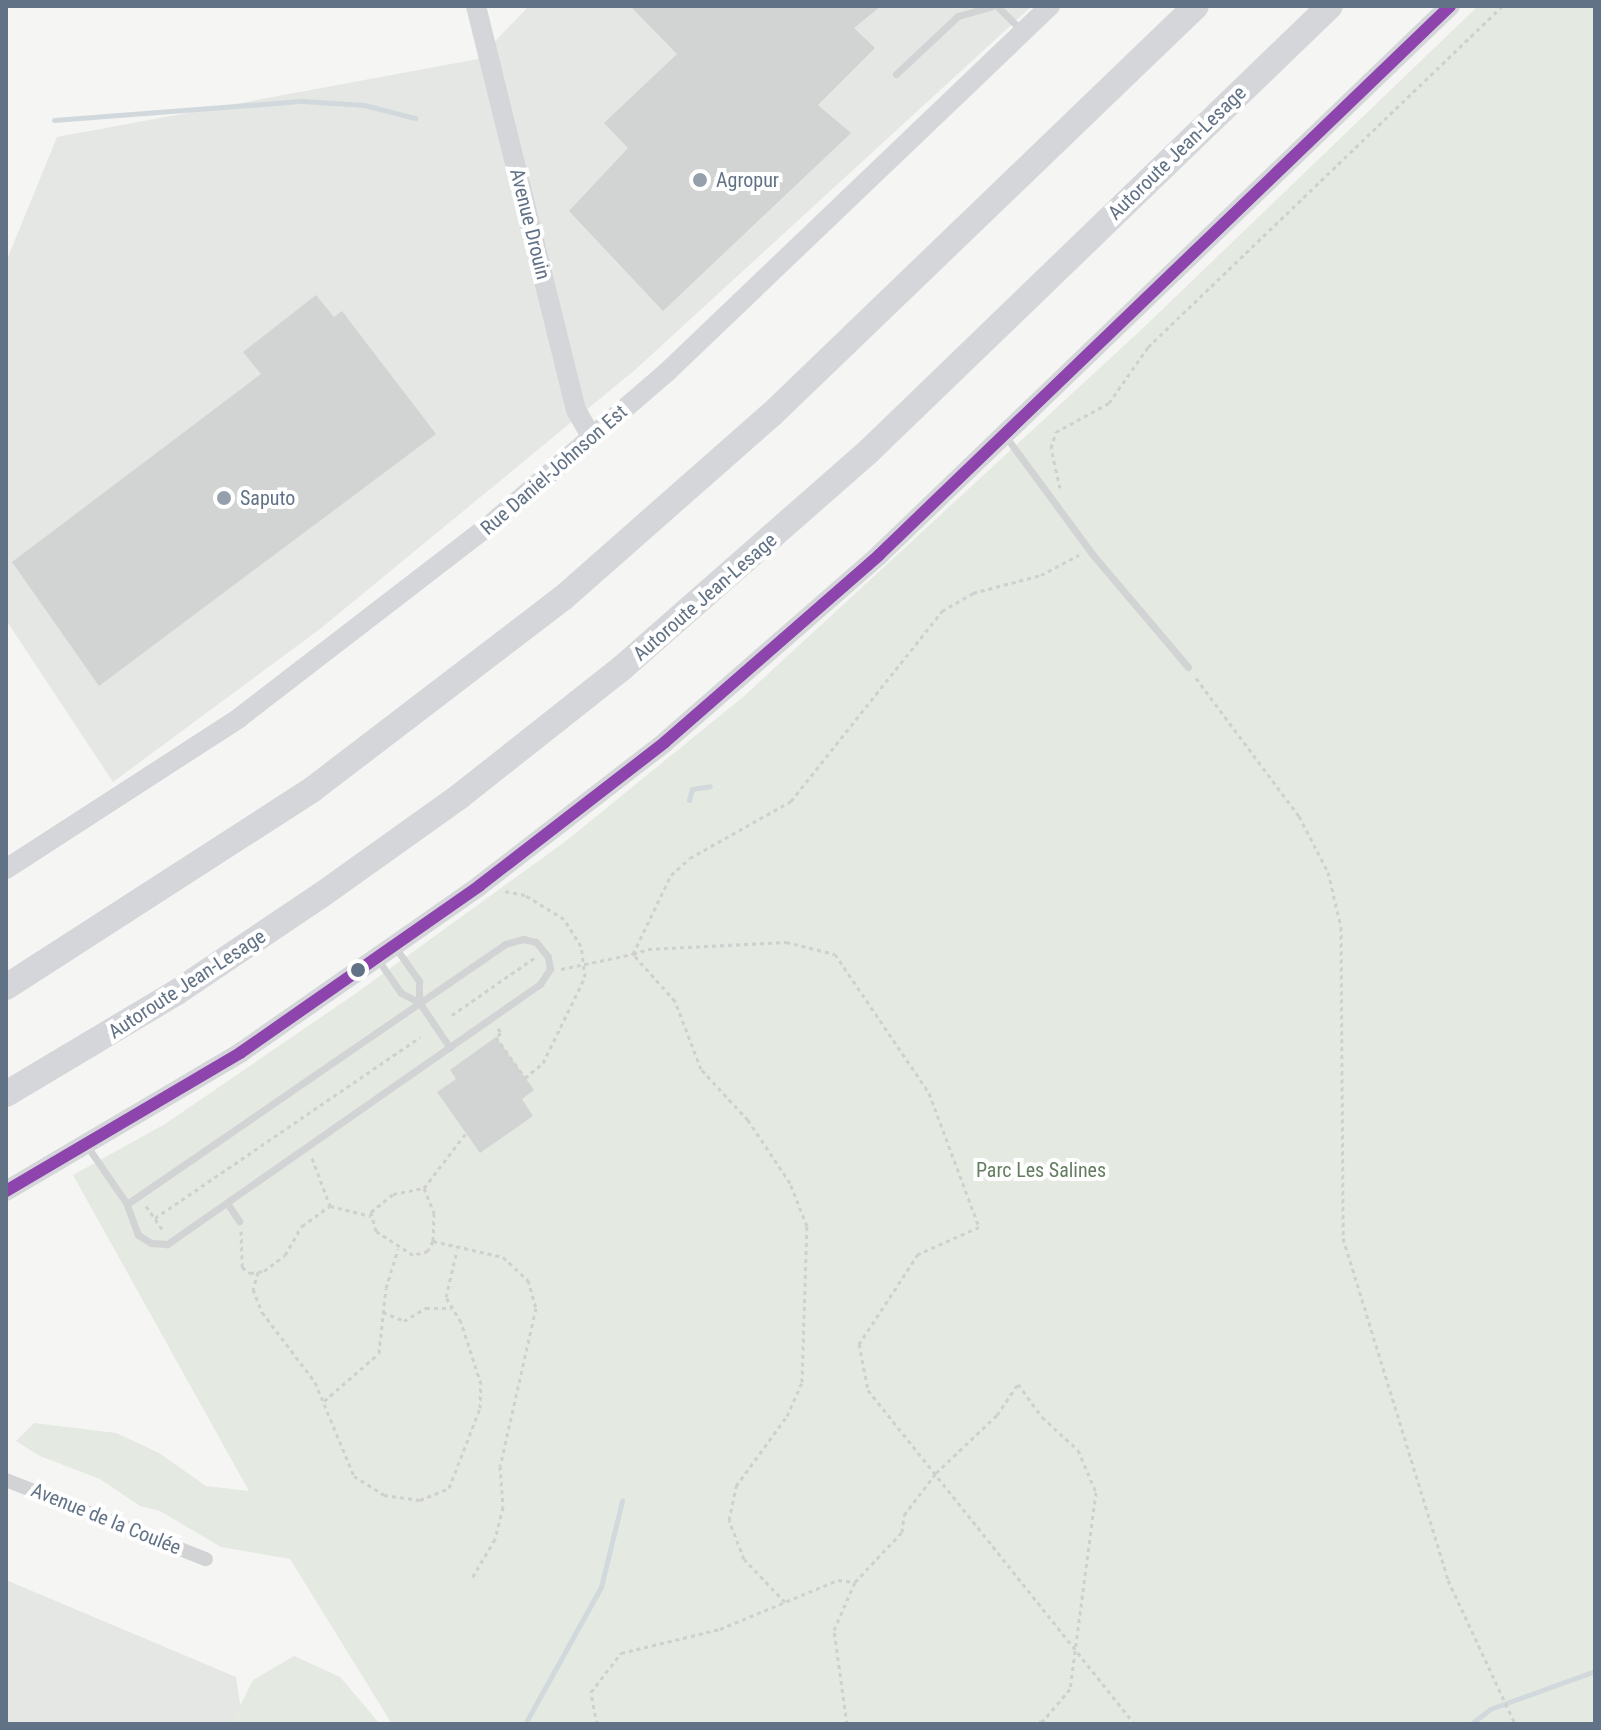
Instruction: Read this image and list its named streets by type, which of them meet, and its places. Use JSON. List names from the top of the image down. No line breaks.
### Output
{"streets":{"highway":["Autoroute Jean-Lesage"],"street":["Avenue Drouin","Rue Daniel-Johnson Est","Avenue de la Coulée"]},"crossings":[["Avenue Drouin","Rue Daniel-Johnson Est"]],"parks":["Parc Les Salines"],"places":["Agropur","Saputo"]}
